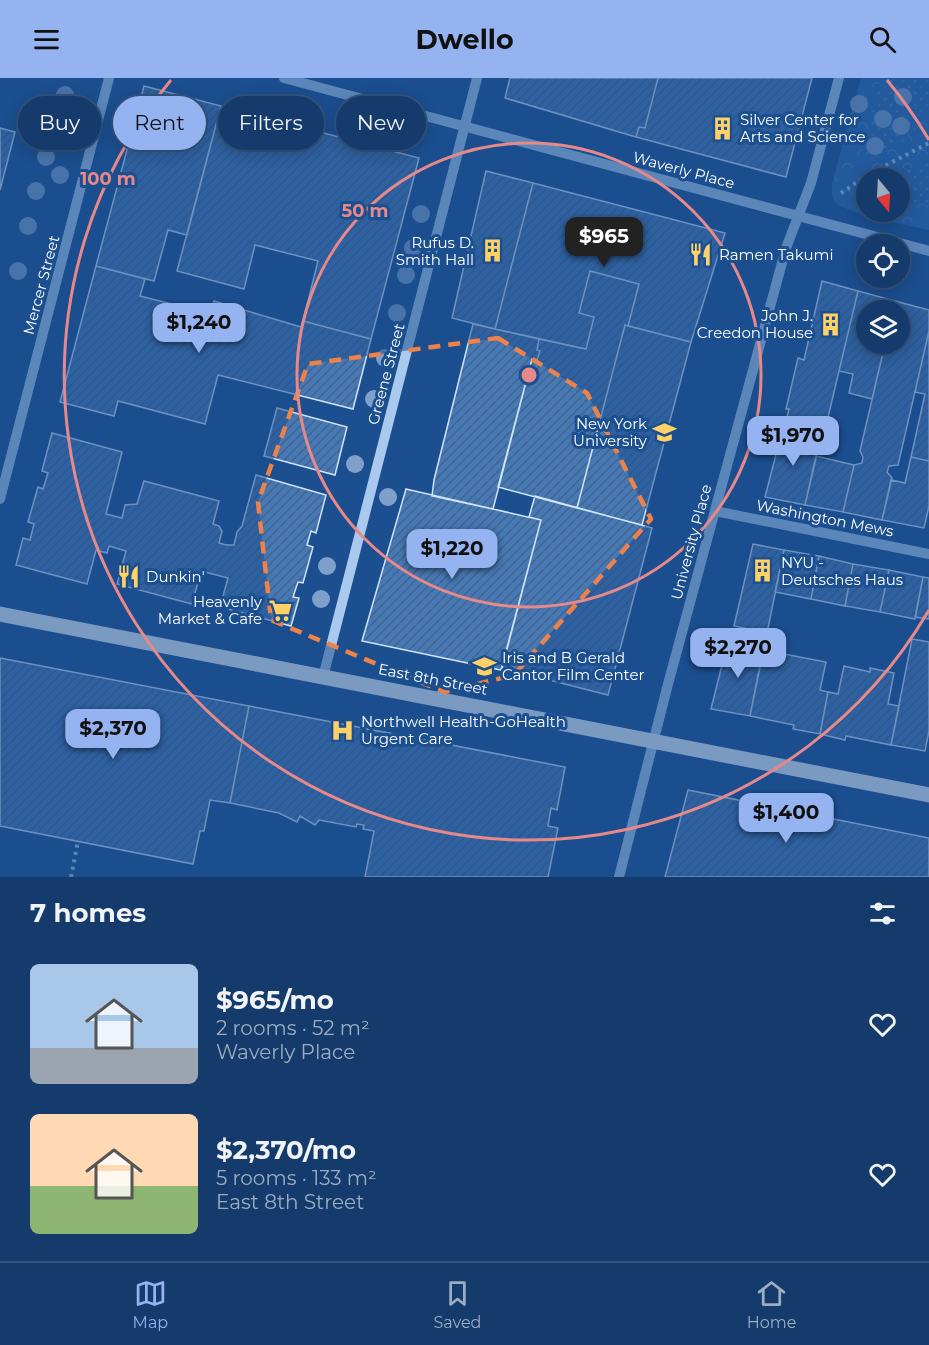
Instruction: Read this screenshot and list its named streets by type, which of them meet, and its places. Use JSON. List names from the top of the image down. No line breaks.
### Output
{"streets":{"main road":["East 8th Street"],"street":["Waverly Place","Mercer Street","Greene Street","Washington Mews","University Place"]},"crossings":[["Waverly Place","Greene Street"],["Waverly Place","University Place"],["Greene Street","East 8th Street"],["Washington Mews","University Place"],["University Place","East 8th Street"]],"places":{"building":["Silver Center for Arts and Science","Rufus D. Smith Hall","John J. Creedon House","NYU - Deutsches Haus"],"restaurant":["Ramen Takumi","Dunkin'"],"school or university":["New York University","Iris and B Gerald Cantor Film Center"],"supermarket":["Heavenly Market & Cafe"],"hospital":["Northwell Health-GoHealth Urgent Care"]},"north":"bottom","page":{"header":"Dwello","chip":["Buy","Rent","Filters","New"],"price":["$965","$1,240","$1,970","$1,220","$2,270","$2,370","$1,400"],"heading":"7 homes","list":[{"name":"$965/mo","note":"2 rooms · 52 m² · Waverly Place"},{"name":"$2,370/mo","note":"5 rooms · 133 m² · East 8th Street"}],"tabs":["Map","Saved","Home"]},"rings":["100 m","50 m"]}
